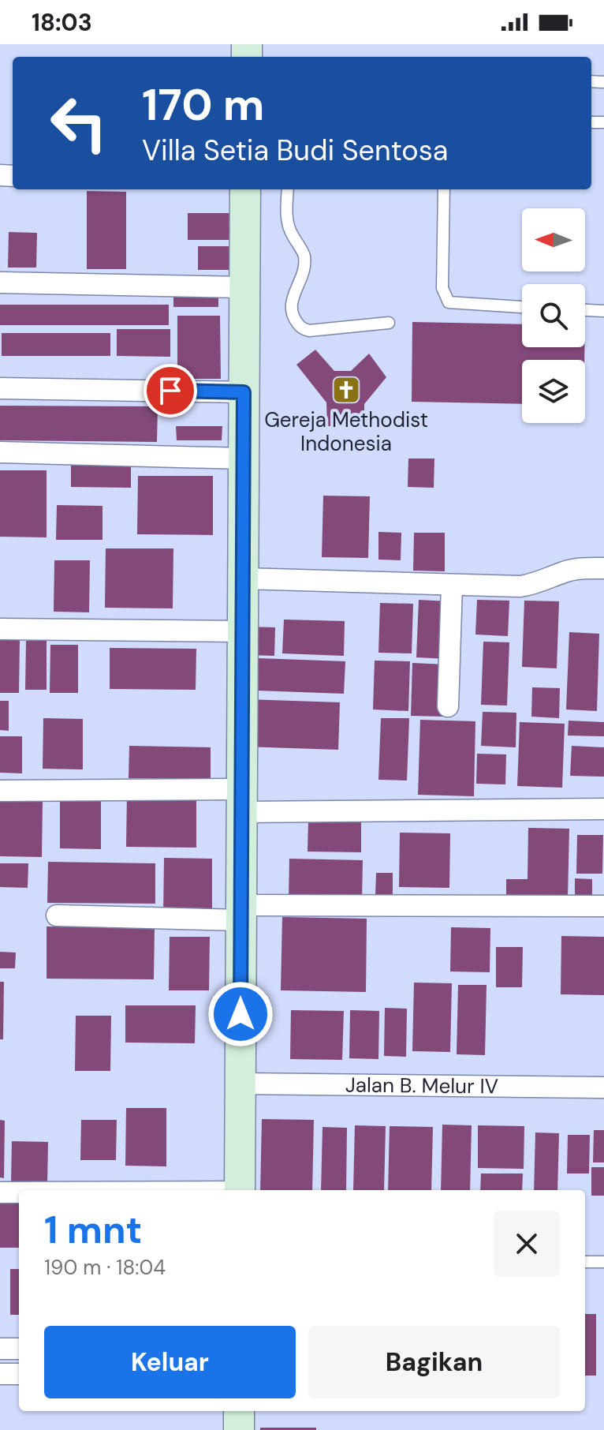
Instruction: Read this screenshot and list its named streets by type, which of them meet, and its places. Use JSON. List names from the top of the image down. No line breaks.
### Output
{"streets":{"street":["Jalan B. Melur IV"]},"places":{"church":["Gereja Methodist Indonesia"]},"north":"left","page":{"status":"18:03","turn":["170 m","Villa Setia Budi Sentosa"],"heading":["1 mnt","190 m · 18:04"],"buttons":["Keluar","Bagikan"]}}
